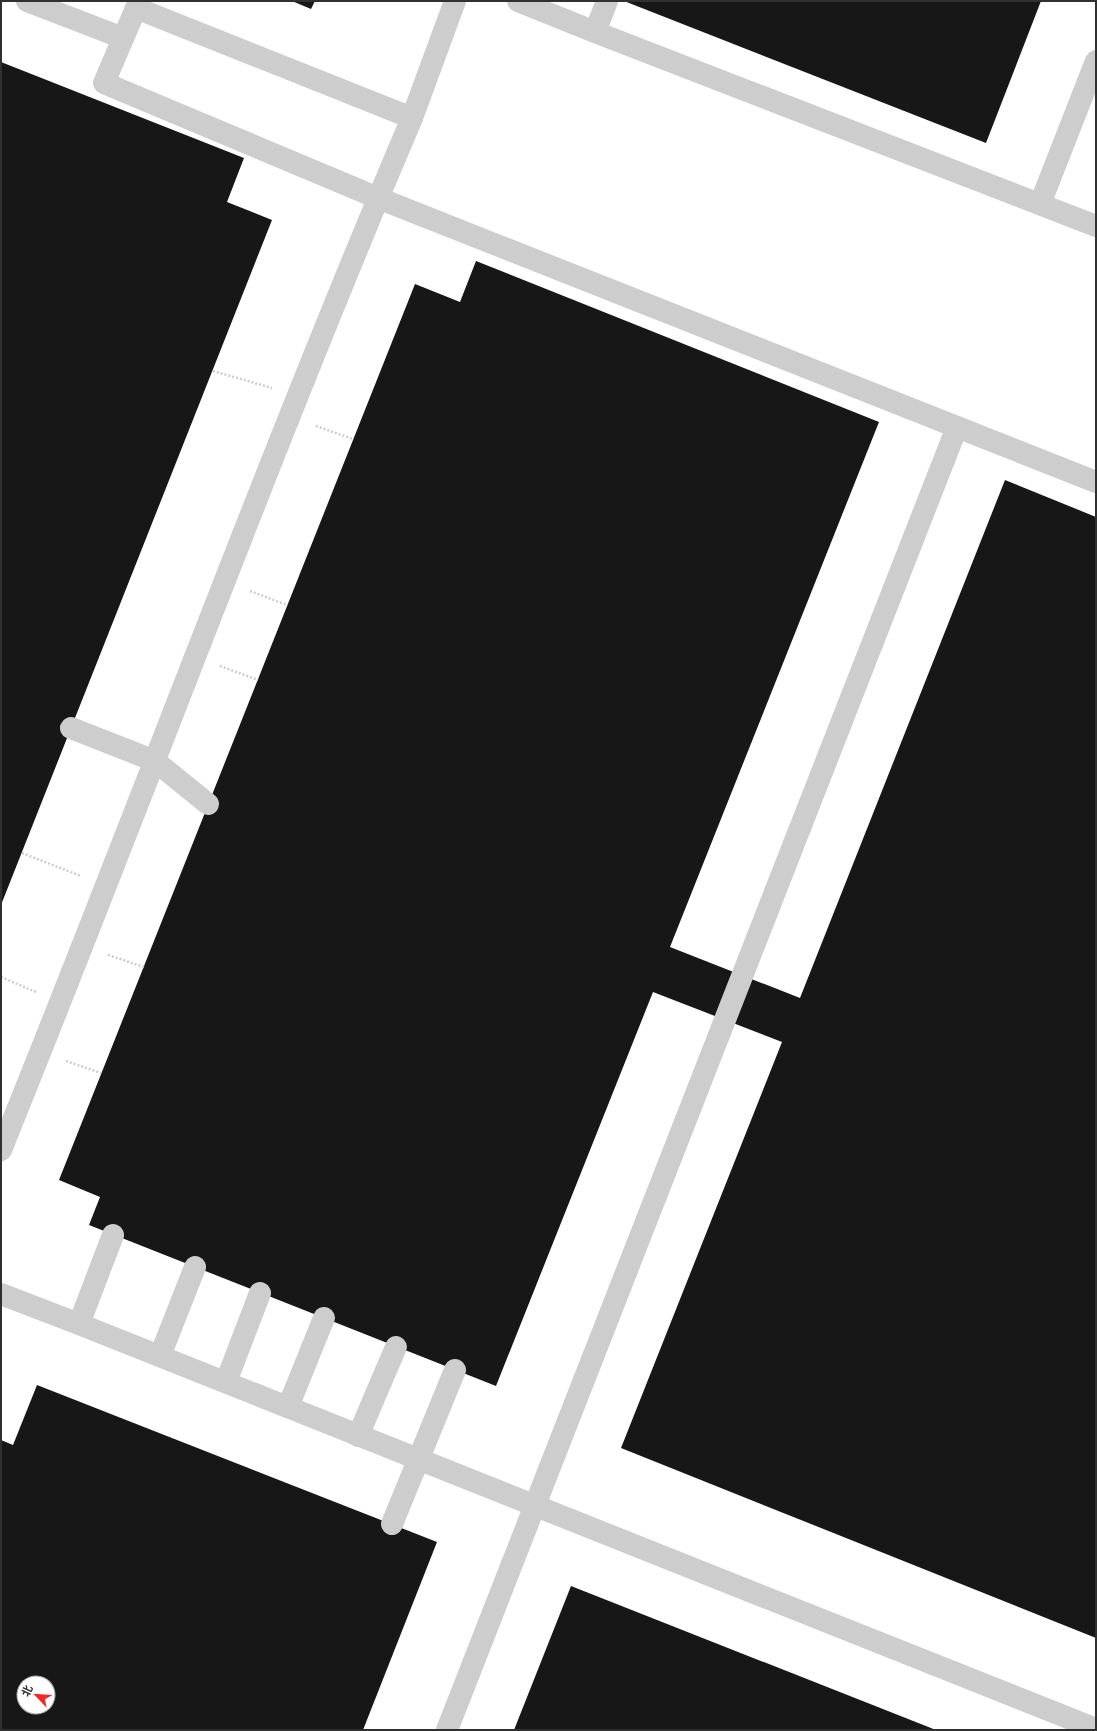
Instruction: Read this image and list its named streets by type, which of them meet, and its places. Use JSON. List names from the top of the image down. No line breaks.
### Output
{"north":"top left"}
